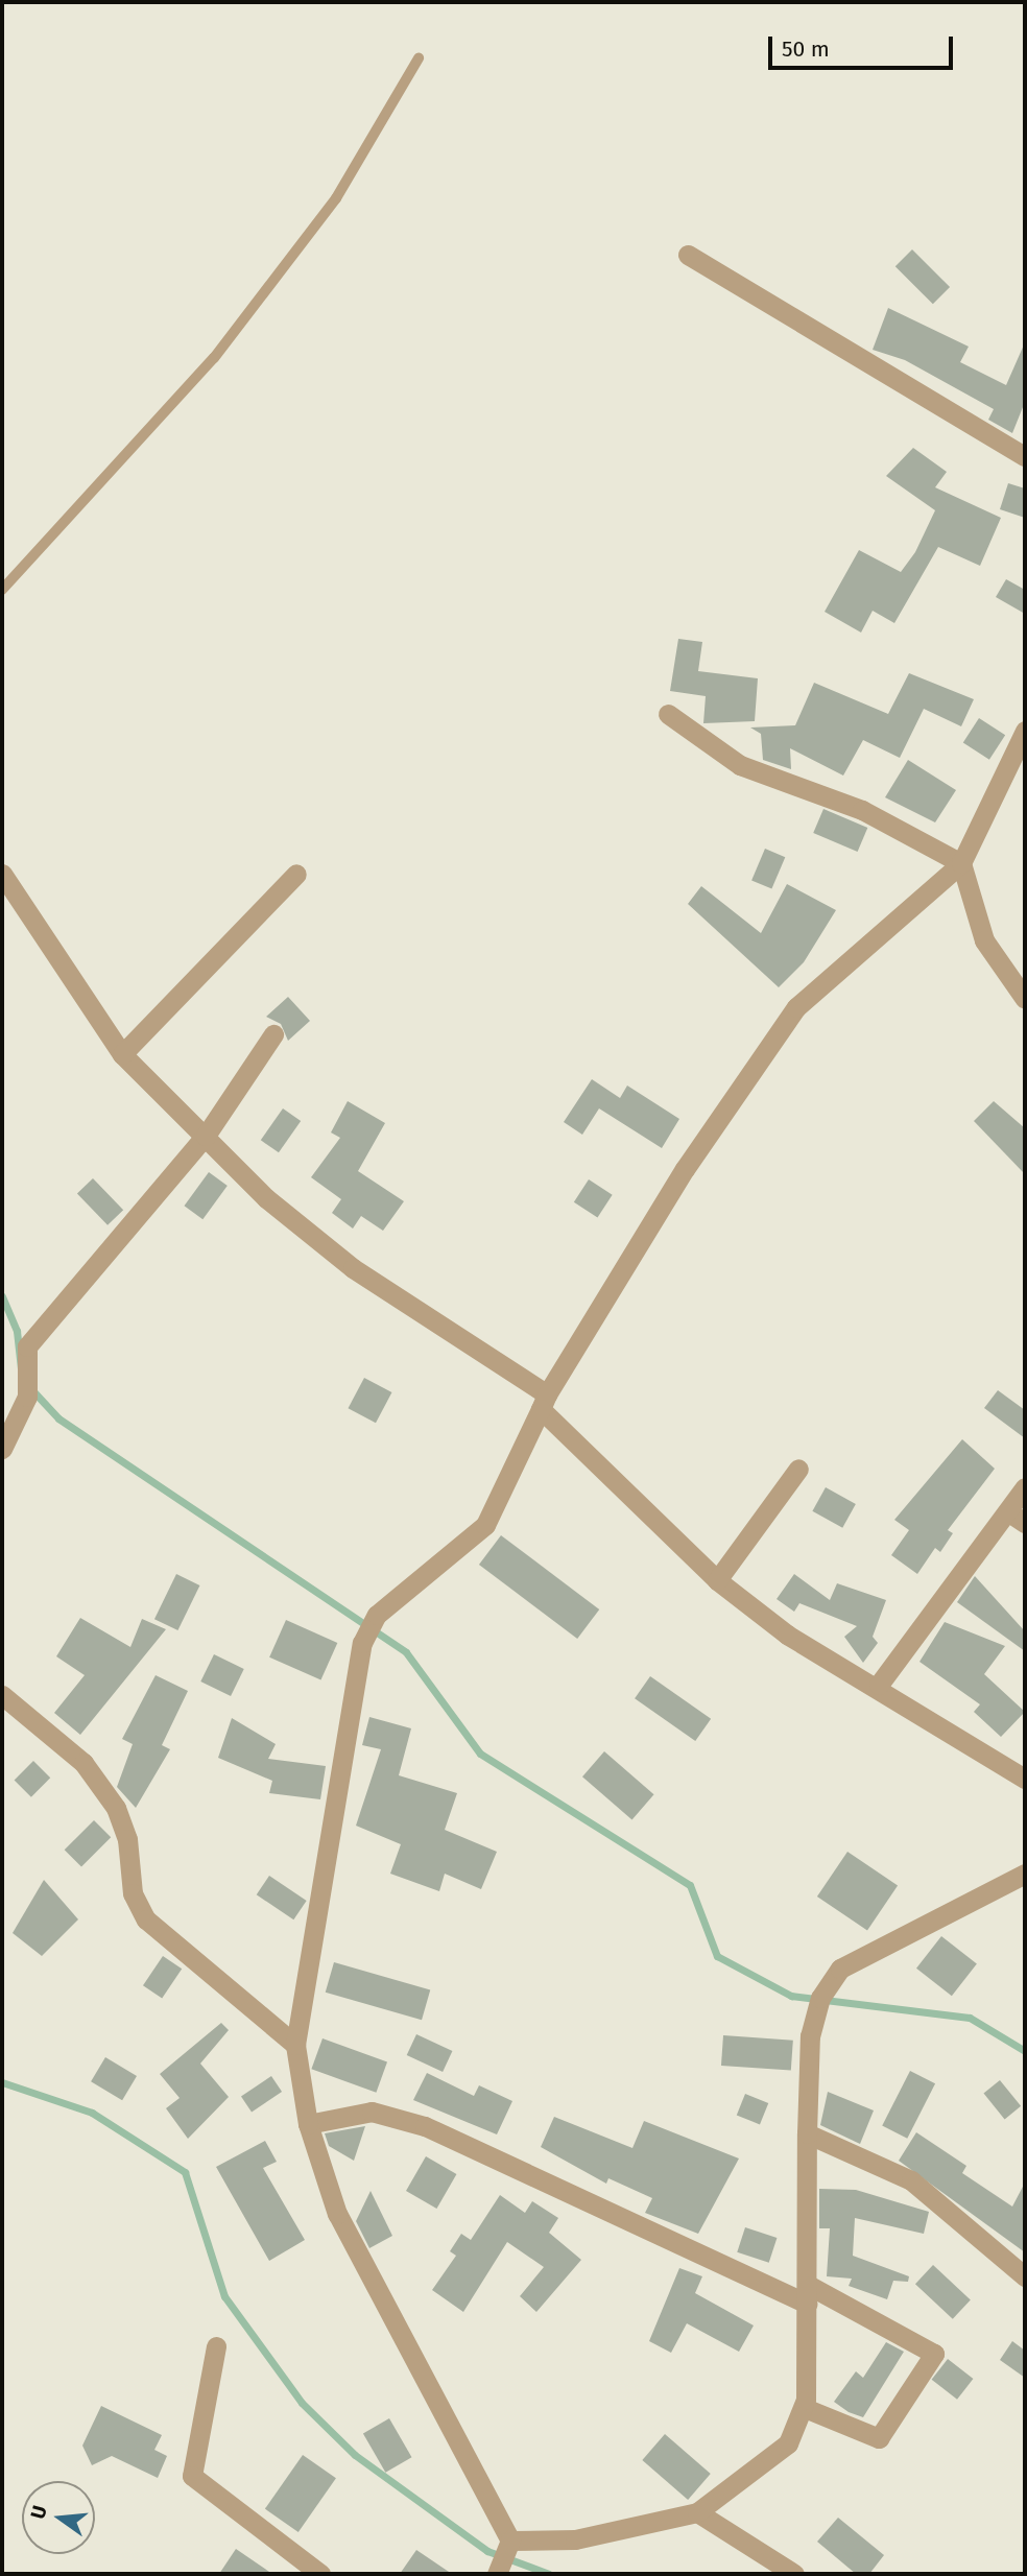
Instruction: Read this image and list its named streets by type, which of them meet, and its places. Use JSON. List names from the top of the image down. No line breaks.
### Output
{"scale_bar":"50 m","north":"left"}
